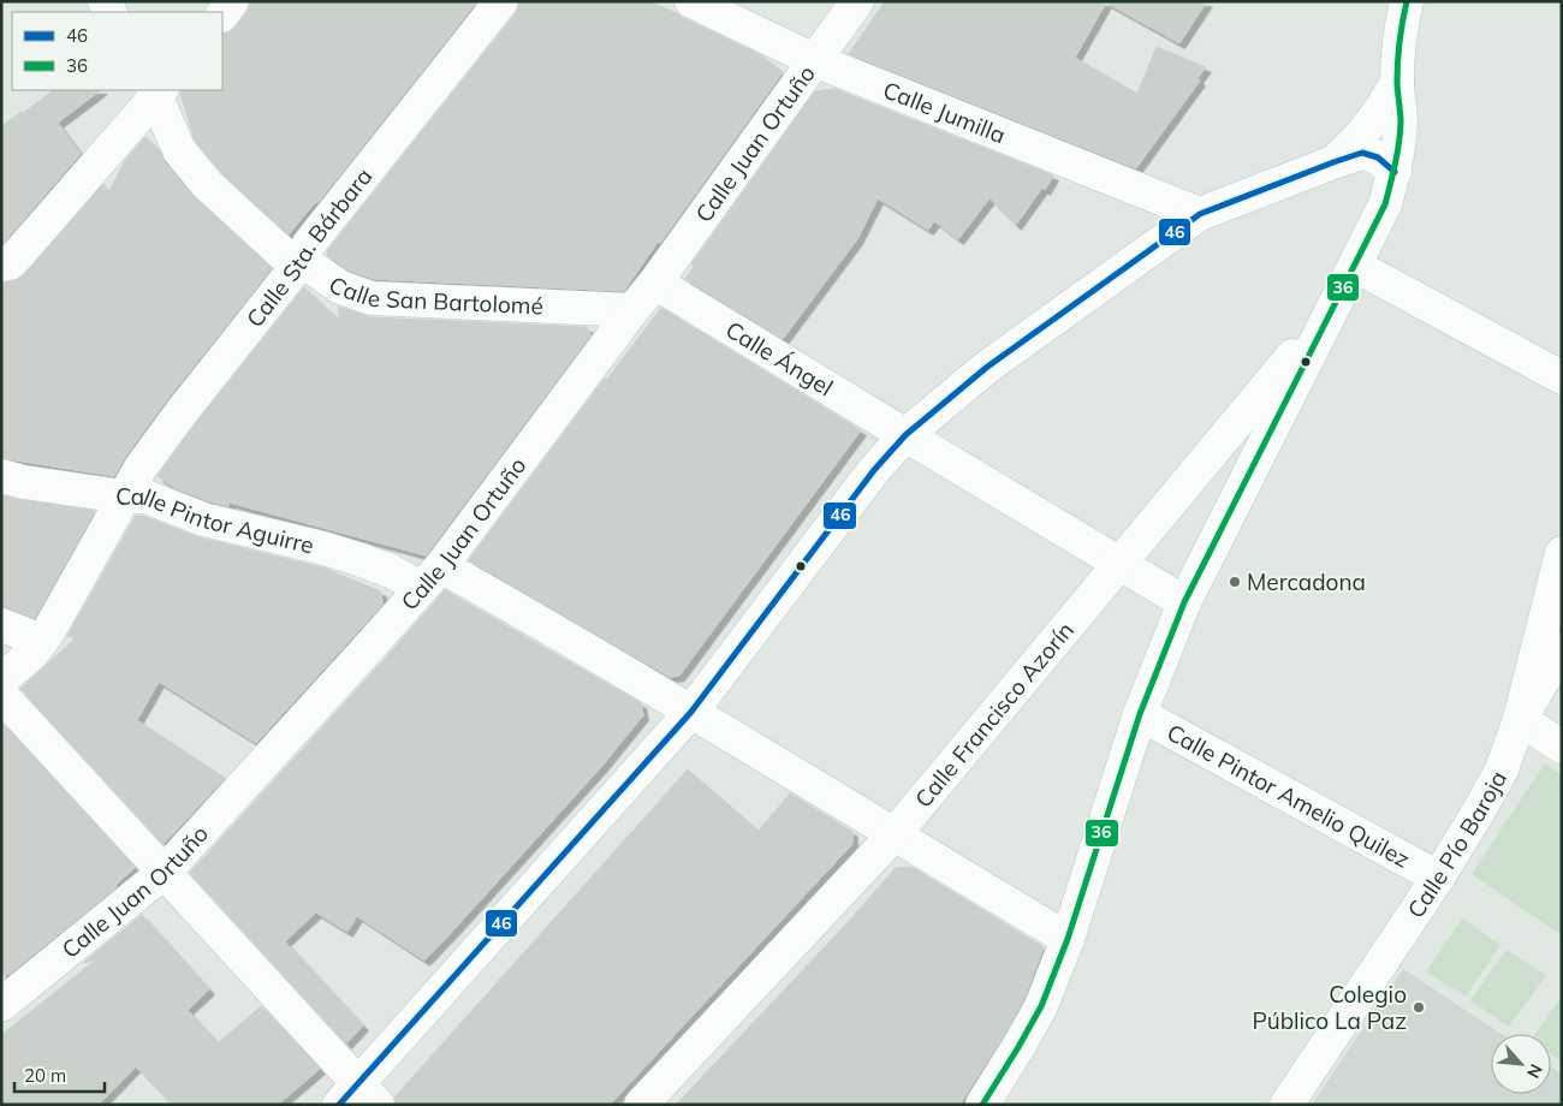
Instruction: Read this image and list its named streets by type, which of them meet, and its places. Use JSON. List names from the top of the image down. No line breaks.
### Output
{"streets":{"street":["Calle Jumilla","Calle Juan Ortuño","Calle Sta. Bárbara","Calle San Bartolomé","Calle Ángel","Calle Pintor Aguirre","Calle Francisco Azorín","Calle Pintor Amelio Quilez","Calle Pío Baroja"]},"crossings":[["Calle Jumilla","Calle Juan Ortuño"],["Calle Juan Ortuño","Calle San Bartolomé"],["Calle Juan Ortuño","Calle Ángel"],["Calle Juan Ortuño","Calle Pintor Aguirre"],["Calle Sta. Bárbara","Calle San Bartolomé"],["Calle Sta. Bárbara","Calle Pintor Aguirre"],["Calle Ángel","Calle Francisco Azorín"],["Calle Pintor Aguirre","Calle Francisco Azorín"],["Calle Pintor Amelio Quilez","Calle Pío Baroja"]],"places":["Mercadona","Colegio Público La Paz"],"lines":["transit line 36","transit line 46"],"legend":["46","36"],"scale_bar":"20 m","north":"bottom right"}
